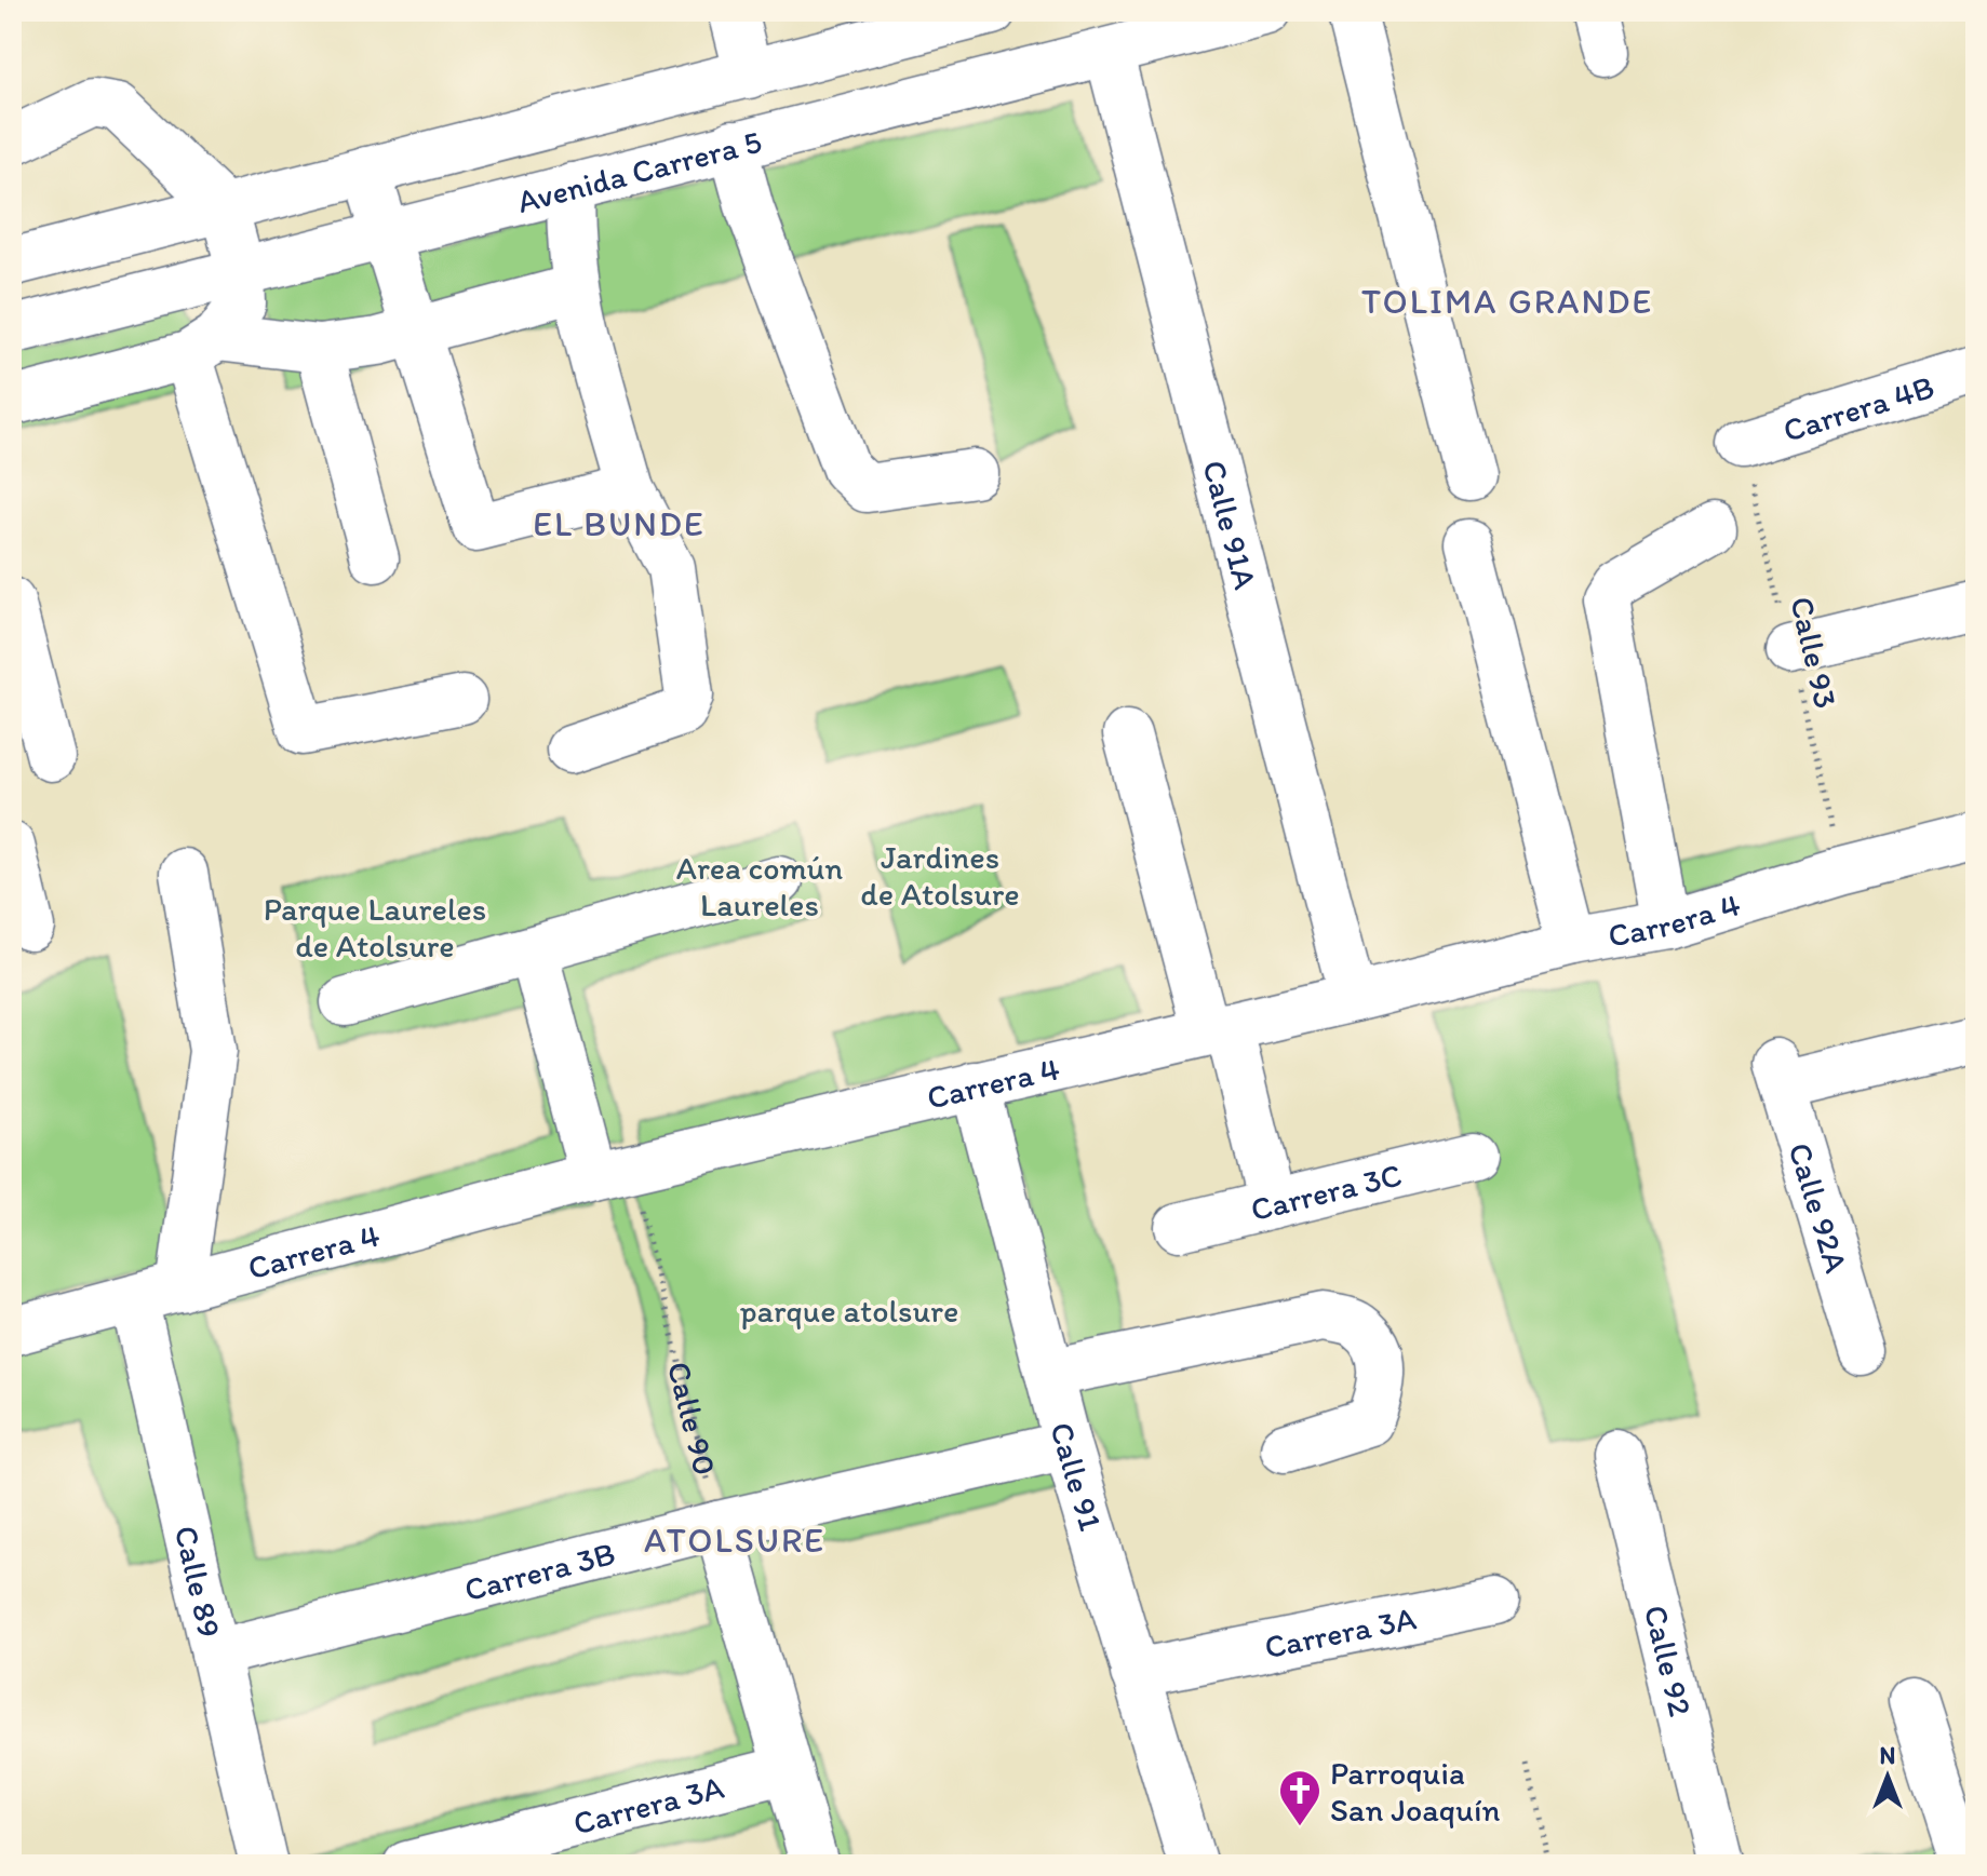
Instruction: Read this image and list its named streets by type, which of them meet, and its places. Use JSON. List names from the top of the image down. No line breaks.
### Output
{"streets":{"street":["Avenida Carrera 5","Carrera 4B","Calle 91A","Carrera 4","Carrera 3C","Calle 92A","Calle 91","Carrera 3B","Calle 89","Carrera 3A","Calle 92"],"path":["Calle 93","Calle 90"]},"crossings":[["Avenida Carrera 5","Calle 91A"],["Carrera 4B","Calle 93"],["Calle 91A","Carrera 4"],["Calle 93","Carrera 4"],["Carrera 4","Calle 90"],["Carrera 4","Calle 91"],["Carrera 4","Calle 89"],["Calle 90","Carrera 3B"],["Calle 91","Carrera 3B"],["Calle 91","Carrera 3A"],["Carrera 3B","Calle 89"]],"districts":["TOLIMA GRANDE","EL BUNDE","ATOLSURE"],"parks":["Jardines de Atolsure","Area común Laureles","Parque Laureles de Atolsure","parque atolsure"],"places":{"church":["Parroquia San Joaquín"]},"north":"top"}
